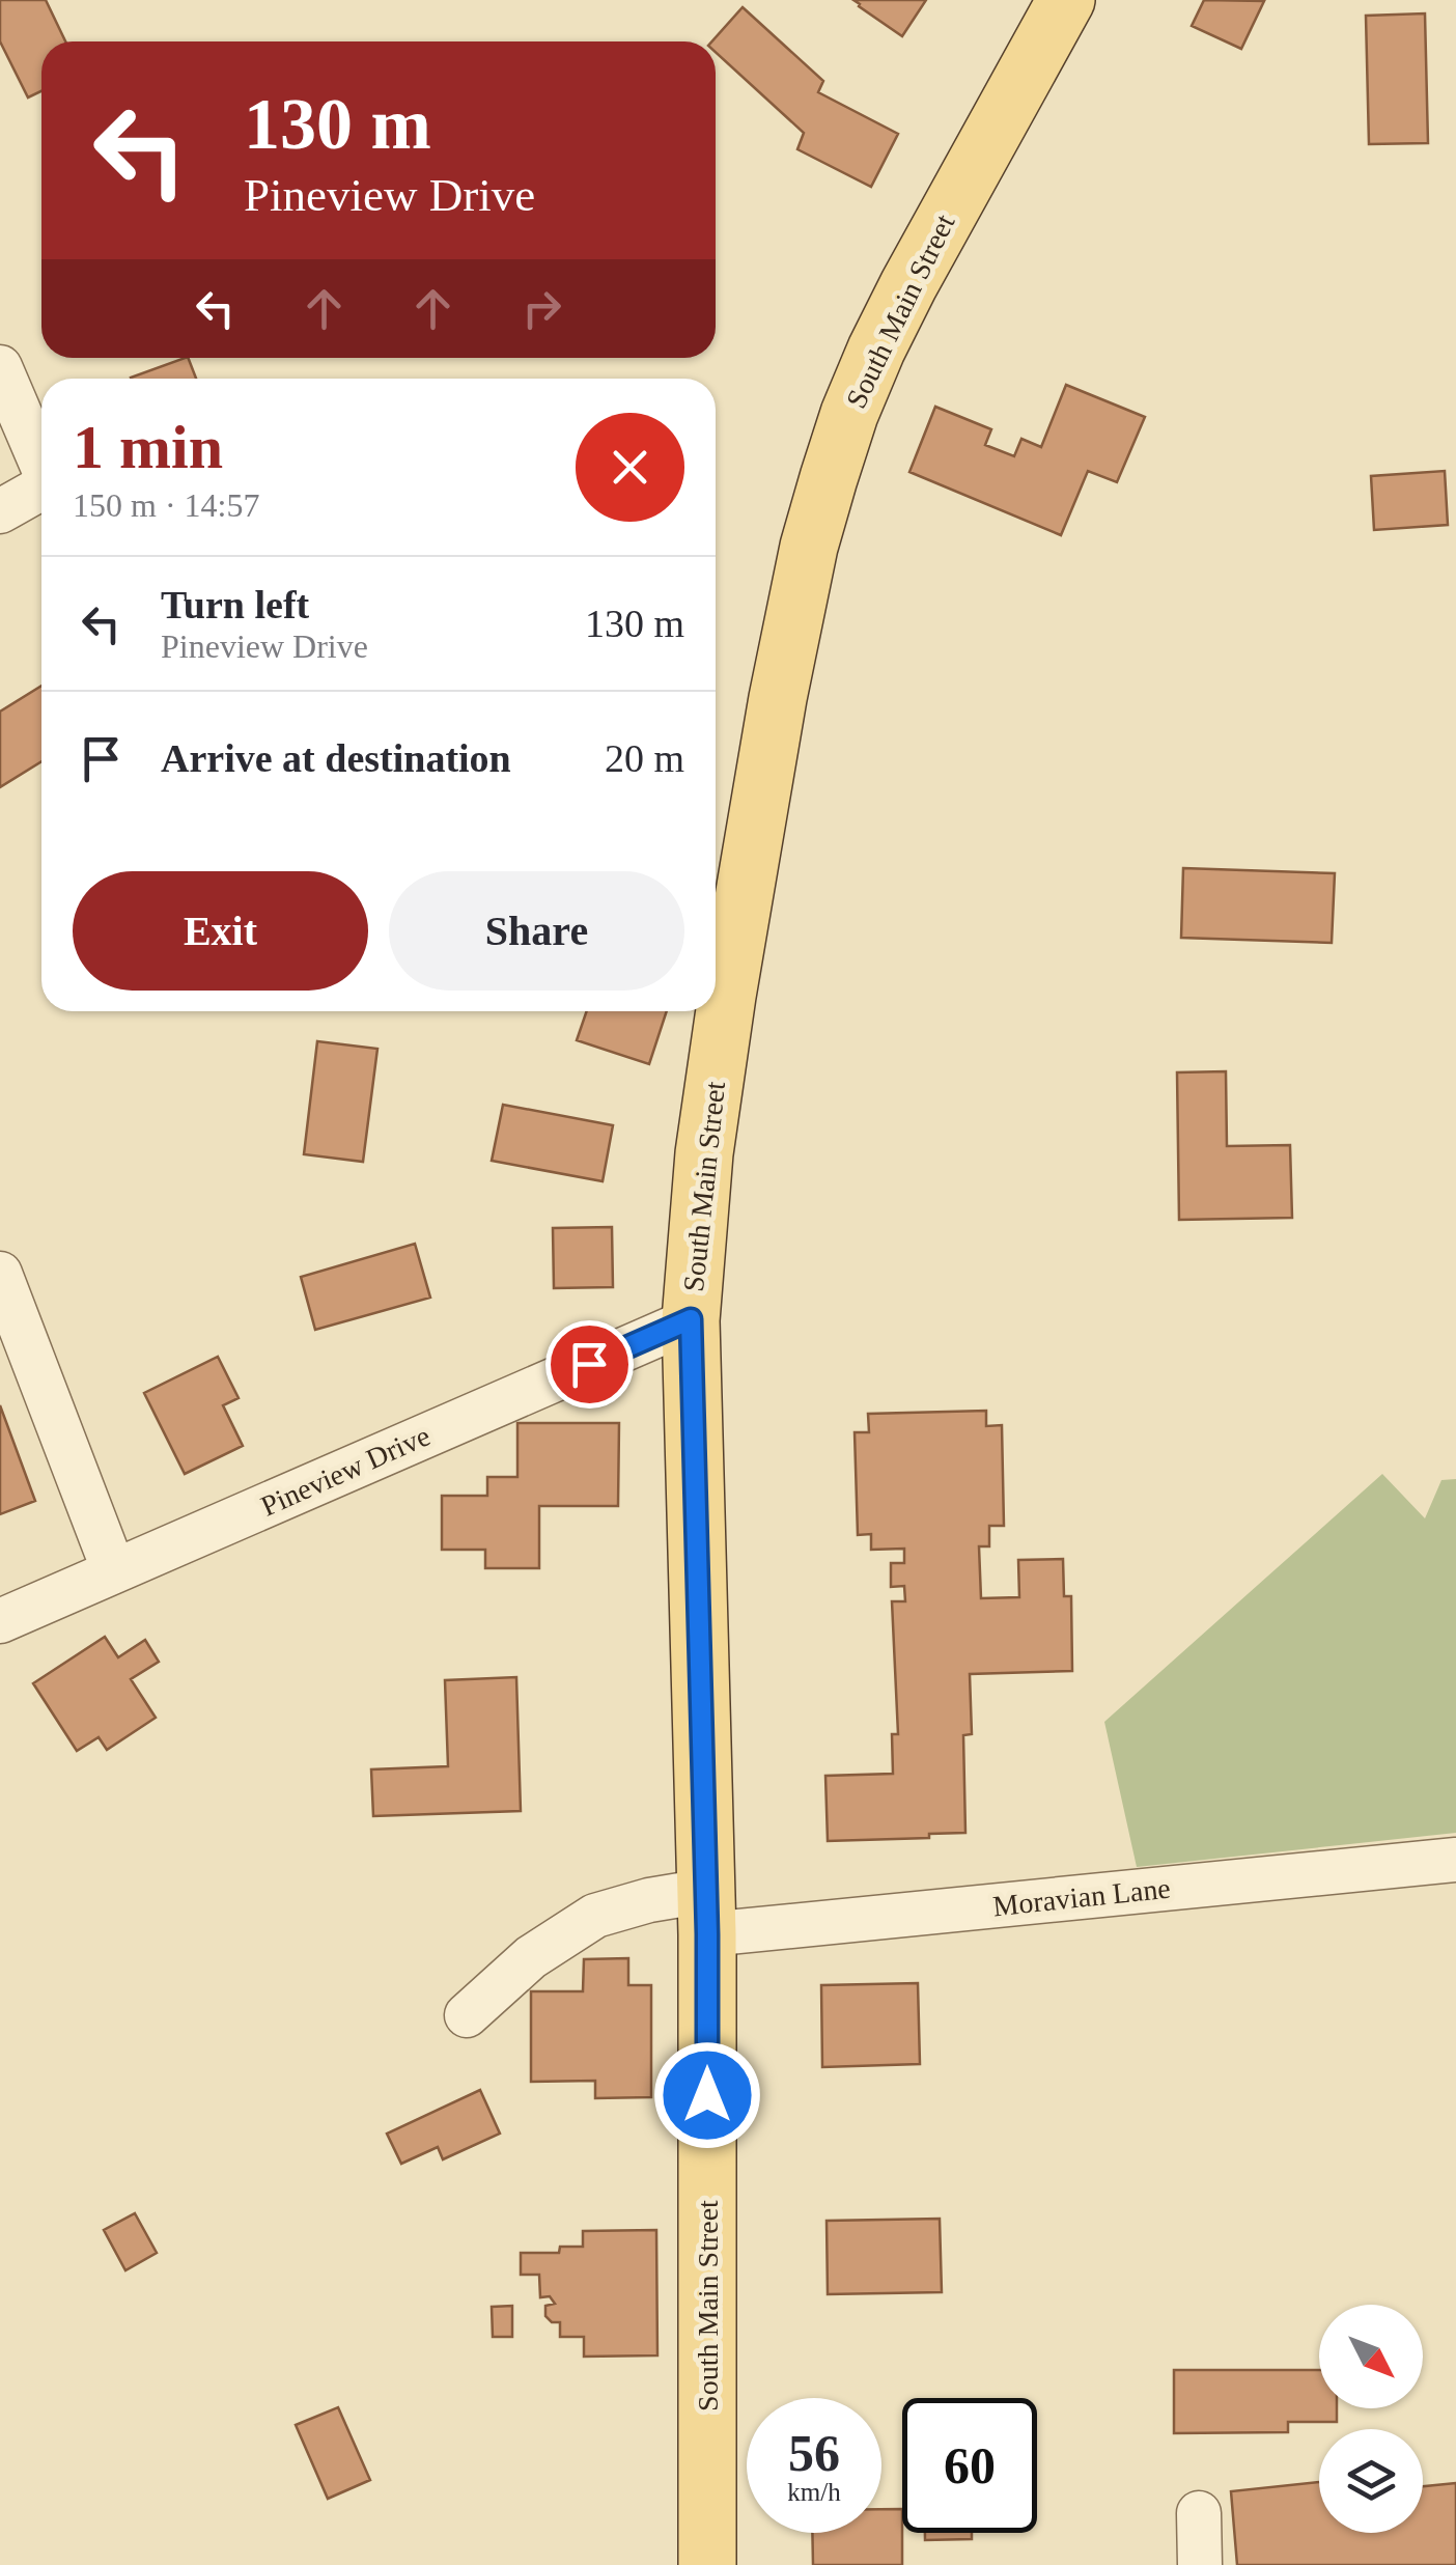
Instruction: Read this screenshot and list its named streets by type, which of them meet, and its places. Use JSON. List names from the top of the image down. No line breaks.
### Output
{"streets":{"main road":["South Main Street"],"street":["Pineview Drive","Moravian Lane"]},"crossings":[["South Main Street","Pineview Drive"],["South Main Street","Moravian Lane"]],"north":"bottom right","page":{"turn":["130 m","Pineview Drive"],"heading":["1 min","150 m · 14:57"],"list":[{"name":"Turn left","note":"Pineview Drive","value":"130 m"},{"name":"Arrive at destination","value":"20 m"}],"buttons":["Exit","Share"],"speed":"56 km/h","limit":"60"}}
